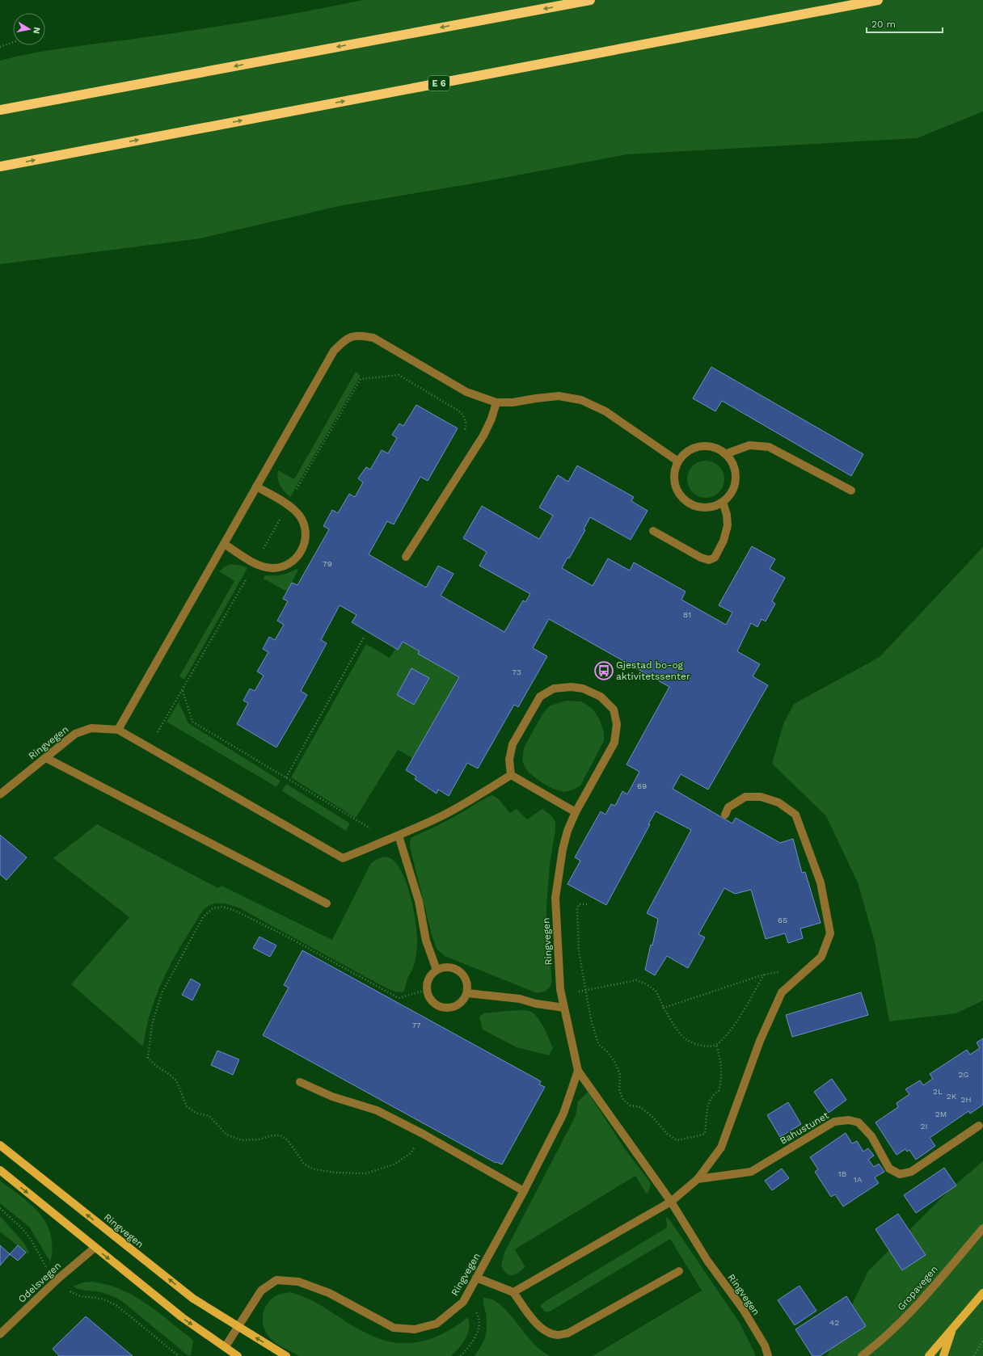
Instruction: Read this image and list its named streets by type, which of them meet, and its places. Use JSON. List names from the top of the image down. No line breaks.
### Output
{"streets":{"highway":["E 6"],"main road":["Ringvegen"],"street":["Bahustunet","Odelsvegen","Gropavegen"]},"places":{"bus stop":["Gjestad bo-og aktivitetssenter"]},"house_numbers":["79","81","73","69","65","77","2G","2L","2K","2H","2M","2I","1B","1A","42"],"scale_bar":"20 m","north":"right"}
